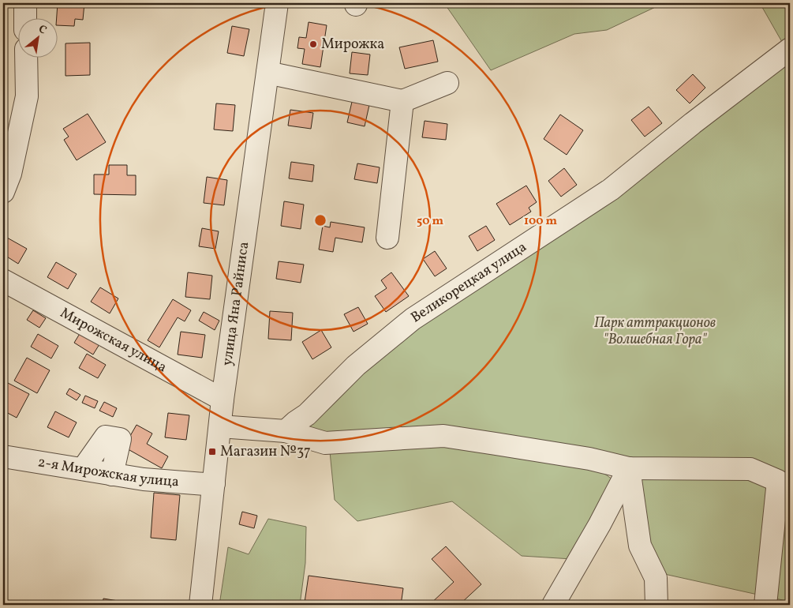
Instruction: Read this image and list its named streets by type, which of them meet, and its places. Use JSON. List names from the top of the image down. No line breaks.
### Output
{"streets":{"street":["Великорецкая улица","улица Яна Райниса","Мирожская улица","2-я Мирожская улица"]},"crossings":[["улица Яна Райниса","Мирожская улица"],["улица Яна Райниса","2-я Мирожская улица"]],"parks":["Парк аттракционов \"Волшебная Гора\""],"places":{"other":["Мирожка"],"transit":["Магазин №37"]},"north":"top right","rings":["50 m","100 m"]}
